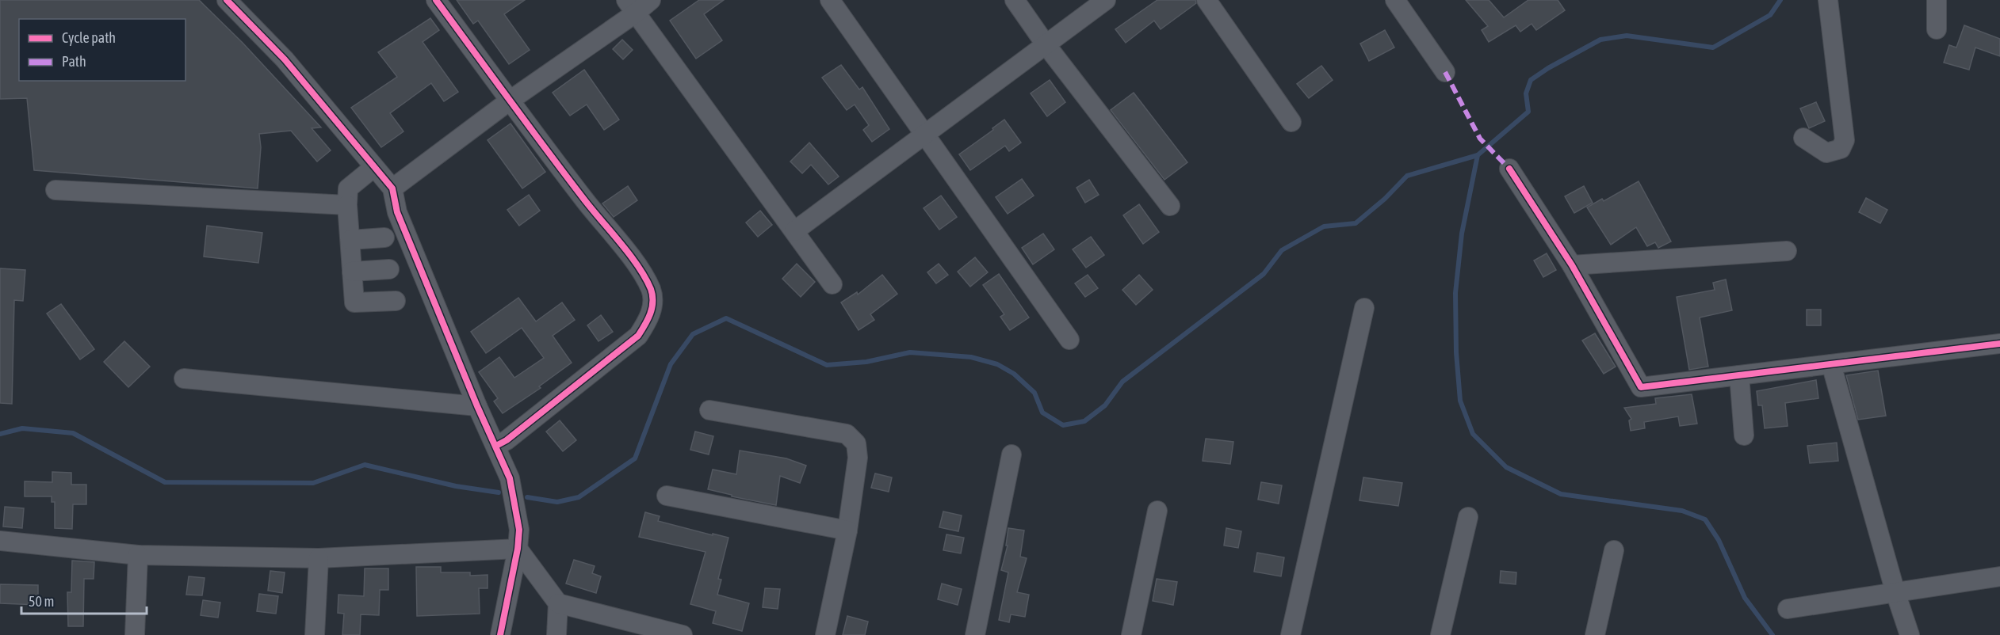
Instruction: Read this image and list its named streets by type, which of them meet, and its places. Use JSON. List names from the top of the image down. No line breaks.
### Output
{"legend":["Cycle path","Path"],"scale_bar":"50 m"}
